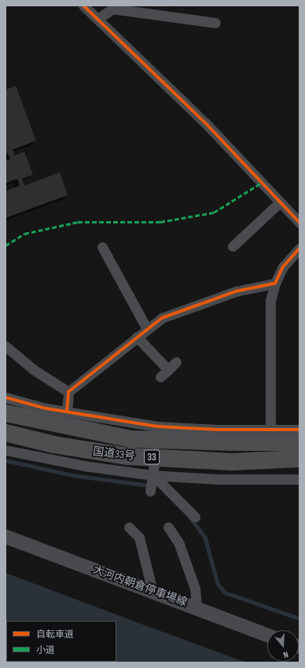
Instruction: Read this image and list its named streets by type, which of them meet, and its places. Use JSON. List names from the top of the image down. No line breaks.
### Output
{"streets":{"highway":["国道33号","33"],"main road":["大河内朝倉停車場線"]},"legend":["自転車道","小道"],"north":"bottom"}
